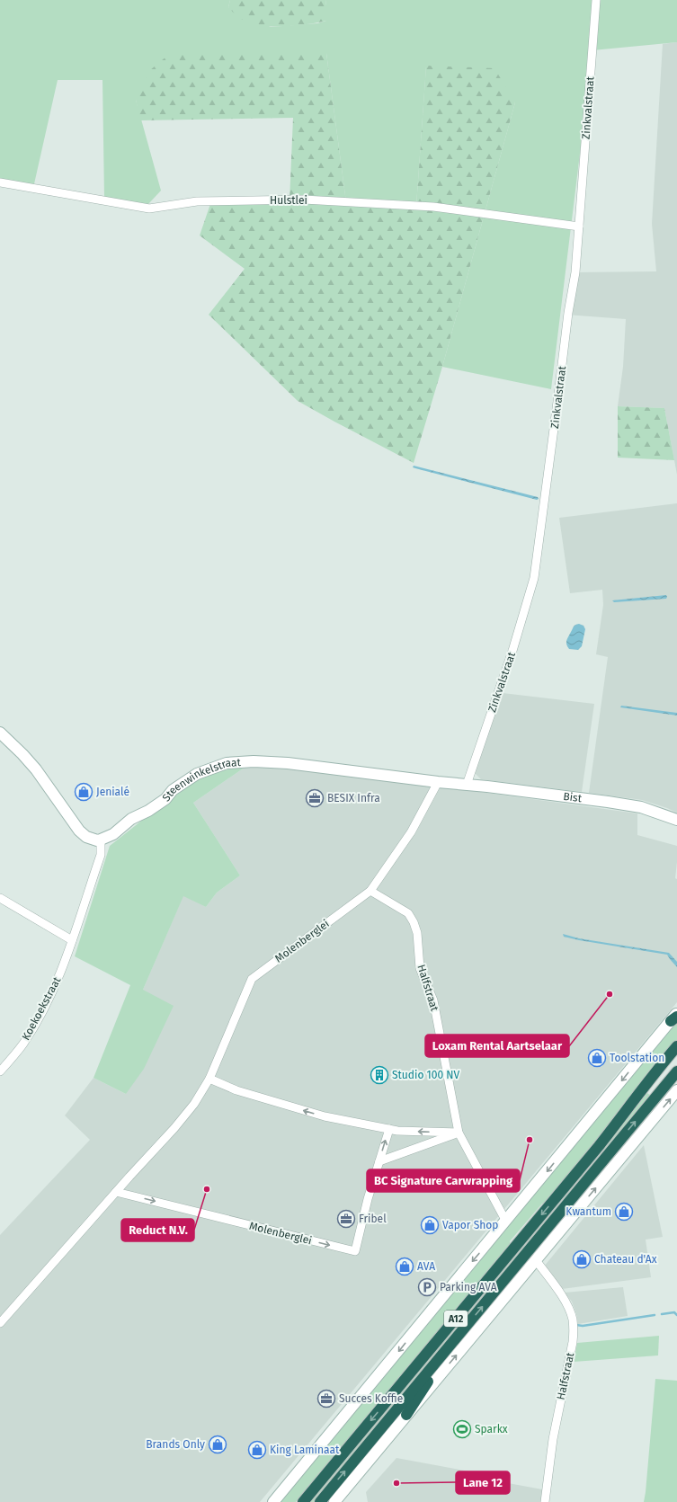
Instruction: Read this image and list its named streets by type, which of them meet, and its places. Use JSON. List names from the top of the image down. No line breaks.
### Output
{"streets":{"highway":["A12"],"main road":["Steenwinkelstraat","Bist"],"street":["Zinkvalstraat","Hulstlei","Molenberglei","Halfstraat","Koekoekstraat"]},"crossings":[["Zinkvalstraat","Hulstlei"],["Zinkvalstraat","Steenwinkelstraat"],["Zinkvalstraat","Bist"],["Steenwinkelstraat","Bist"],["Steenwinkelstraat","Koekoekstraat"],["Molenberglei","Halfstraat"]],"places":{"shop":["Jenialé","Toolstation","Kwantum","Vapor Shop","Chateau d'Ax","AVA","Brands Only","King Laminaat"],"office":["BESIX Infra","Fribel","Succes Koffie"],"other":["Loxam Rental Aartselaar","BC Signature Carwrapping","Reduct N.V.","Lane 12"],"building":["Studio 100 NV"],"parking":["Parking AVA"],"sports":["Sparkx"]}}
